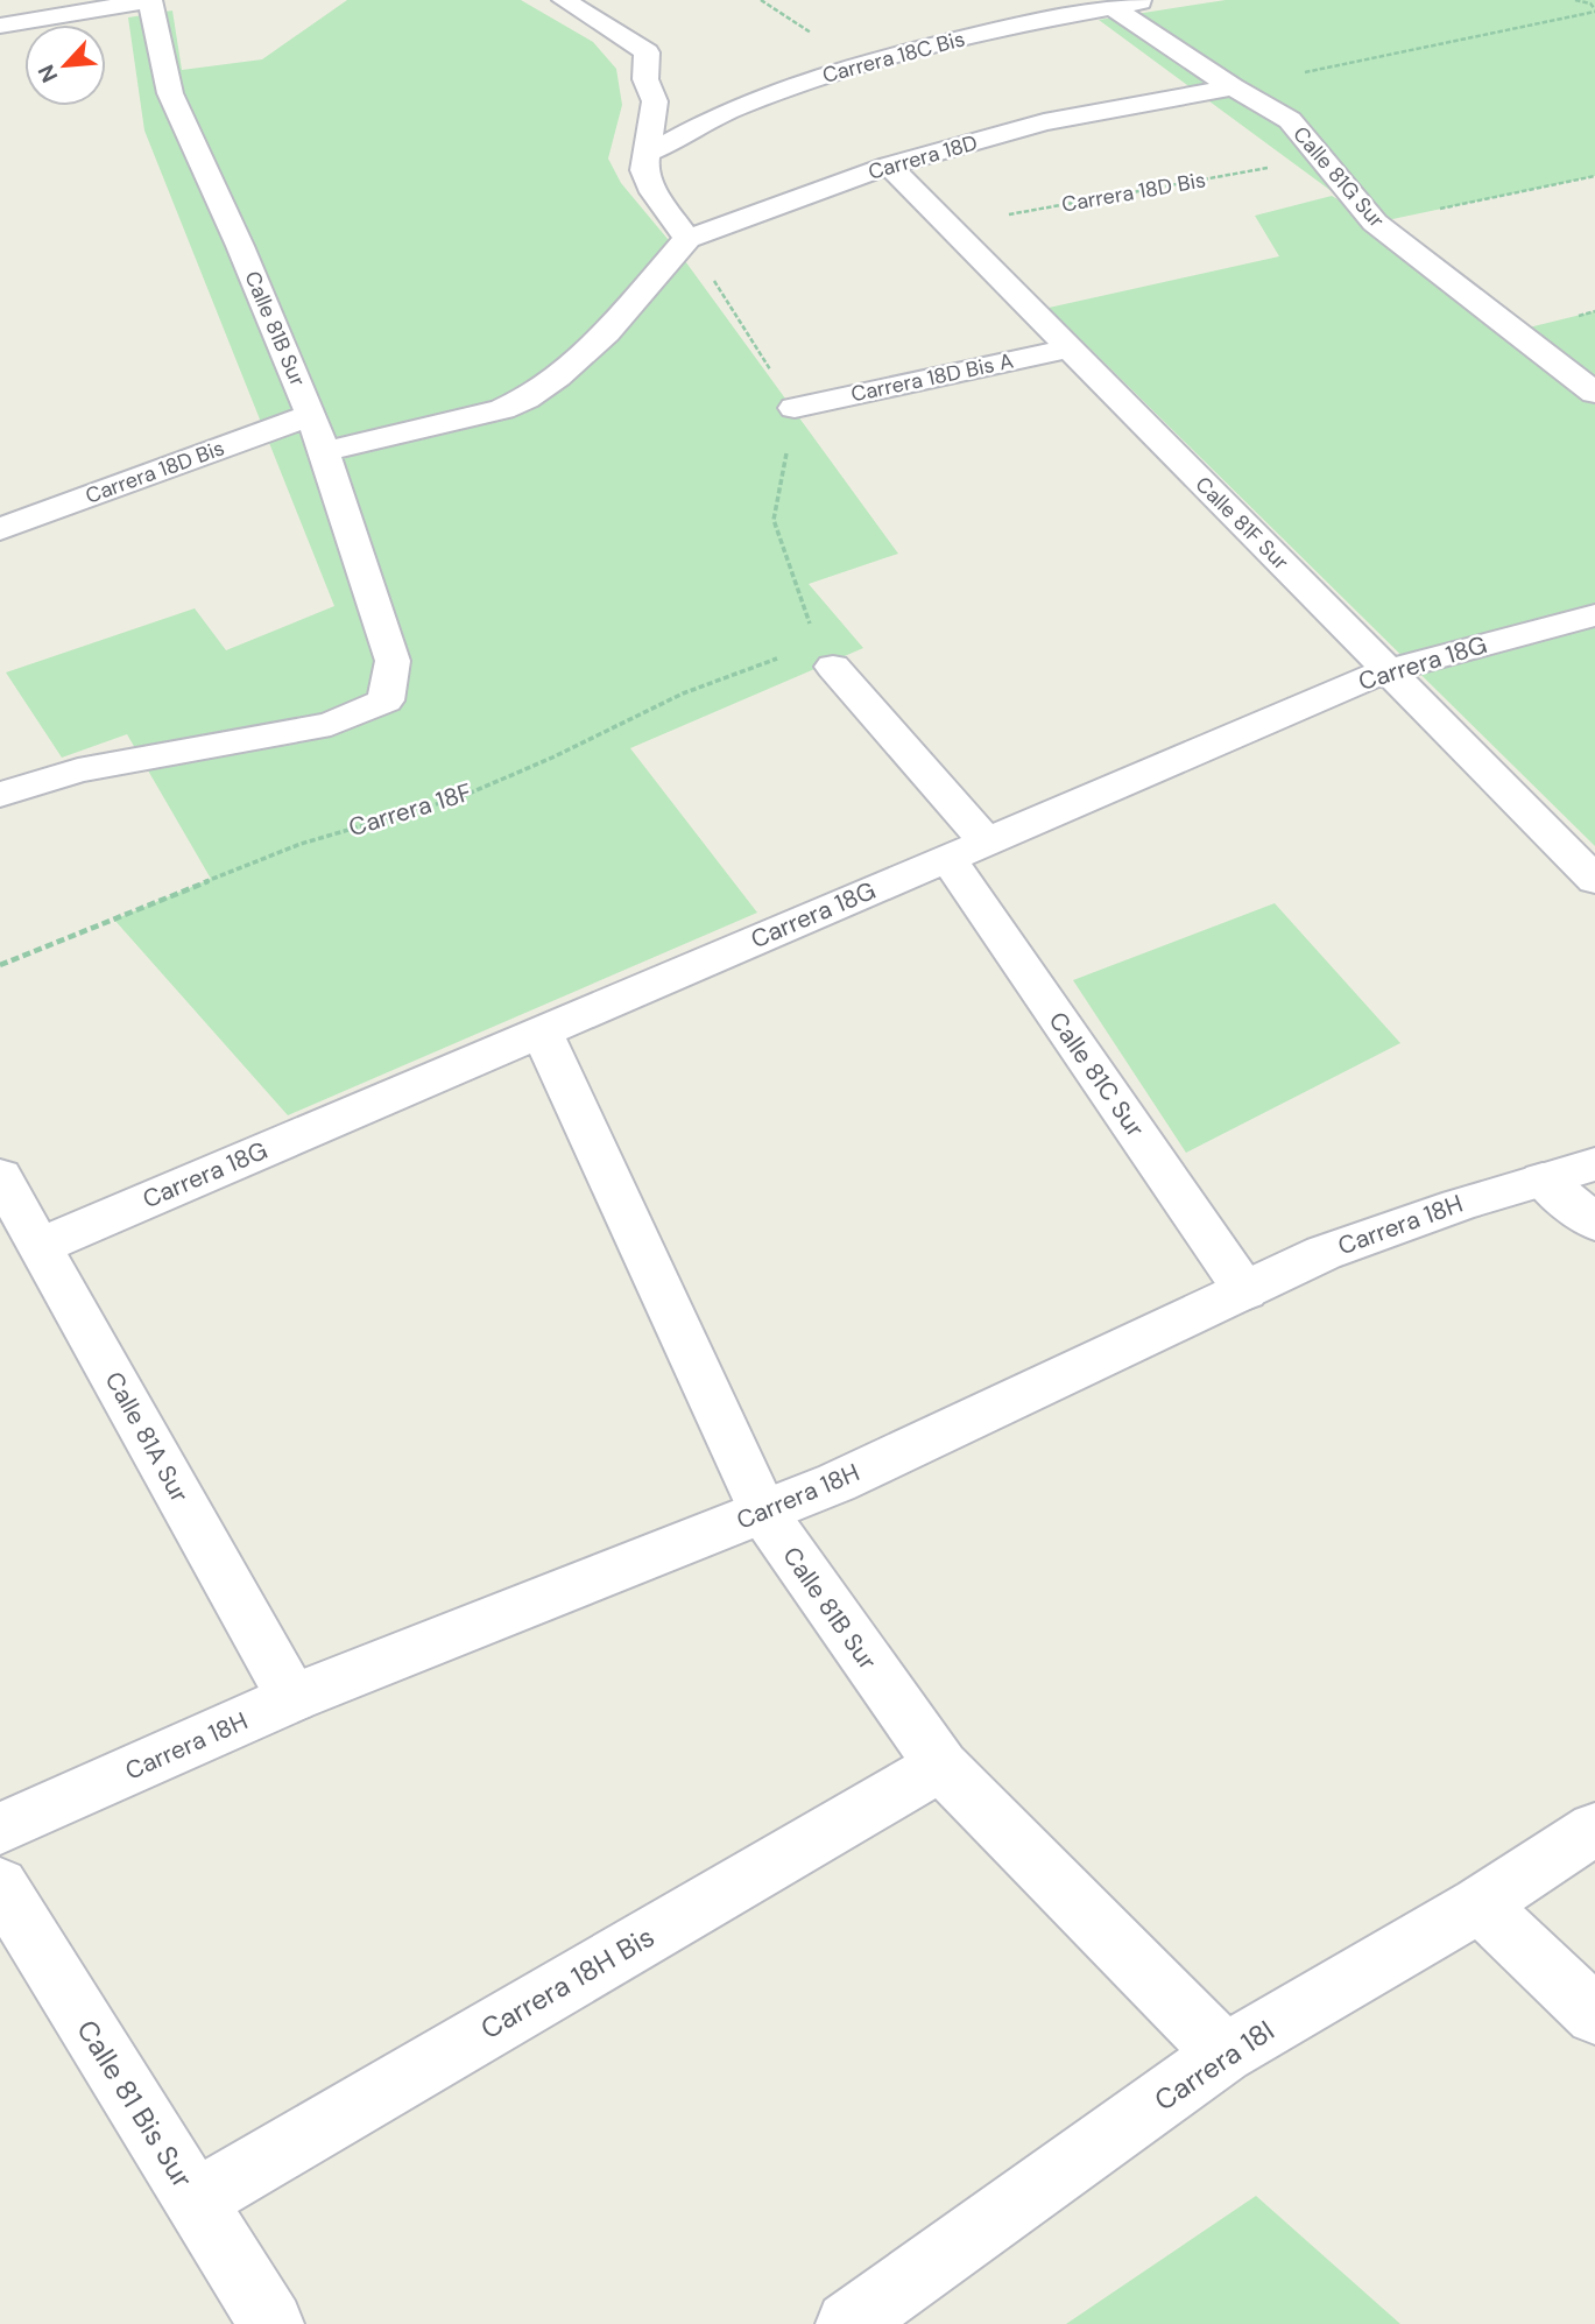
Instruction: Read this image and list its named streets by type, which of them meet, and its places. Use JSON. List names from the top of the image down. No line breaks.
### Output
{"streets":{"street":["Carrera 18C Bis","Carrera 18D","Calle 81G Sur","Carrera 18D Bis","Calle 81B Sur","Carrera 18D Bis A","Calle 81F Sur","Carrera 18G","Calle 81C Sur","Carrera 18H","Calle 81A Sur","Carrera 18H Bis","Carrera 18I","Calle 81 Bis Sur"],"path":["Carrera 18F"]},"crossings":[["Carrera 18C Bis","Calle 81G Sur"],["Carrera 18D","Calle 81G Sur"],["Carrera 18D","Calle 81B Sur"],["Carrera 18D","Calle 81F Sur"],["Calle 81G Sur","Carrera 18D Bis"],["Carrera 18D Bis","Calle 81B Sur"],["Carrera 18D Bis","Calle 81F Sur"],["Calle 81B Sur","Carrera 18G"],["Calle 81B Sur","Carrera 18H"],["Calle 81B Sur","Carrera 18H Bis"],["Calle 81B Sur","Carrera 18I"],["Carrera 18D Bis A","Calle 81F Sur"],["Calle 81F Sur","Carrera 18G"],["Carrera 18G","Calle 81C Sur"],["Carrera 18G","Calle 81A Sur"],["Calle 81C Sur","Carrera 18H"],["Carrera 18H","Calle 81A Sur"],["Carrera 18H Bis","Calle 81 Bis Sur"]],"north":"bottom left"}
